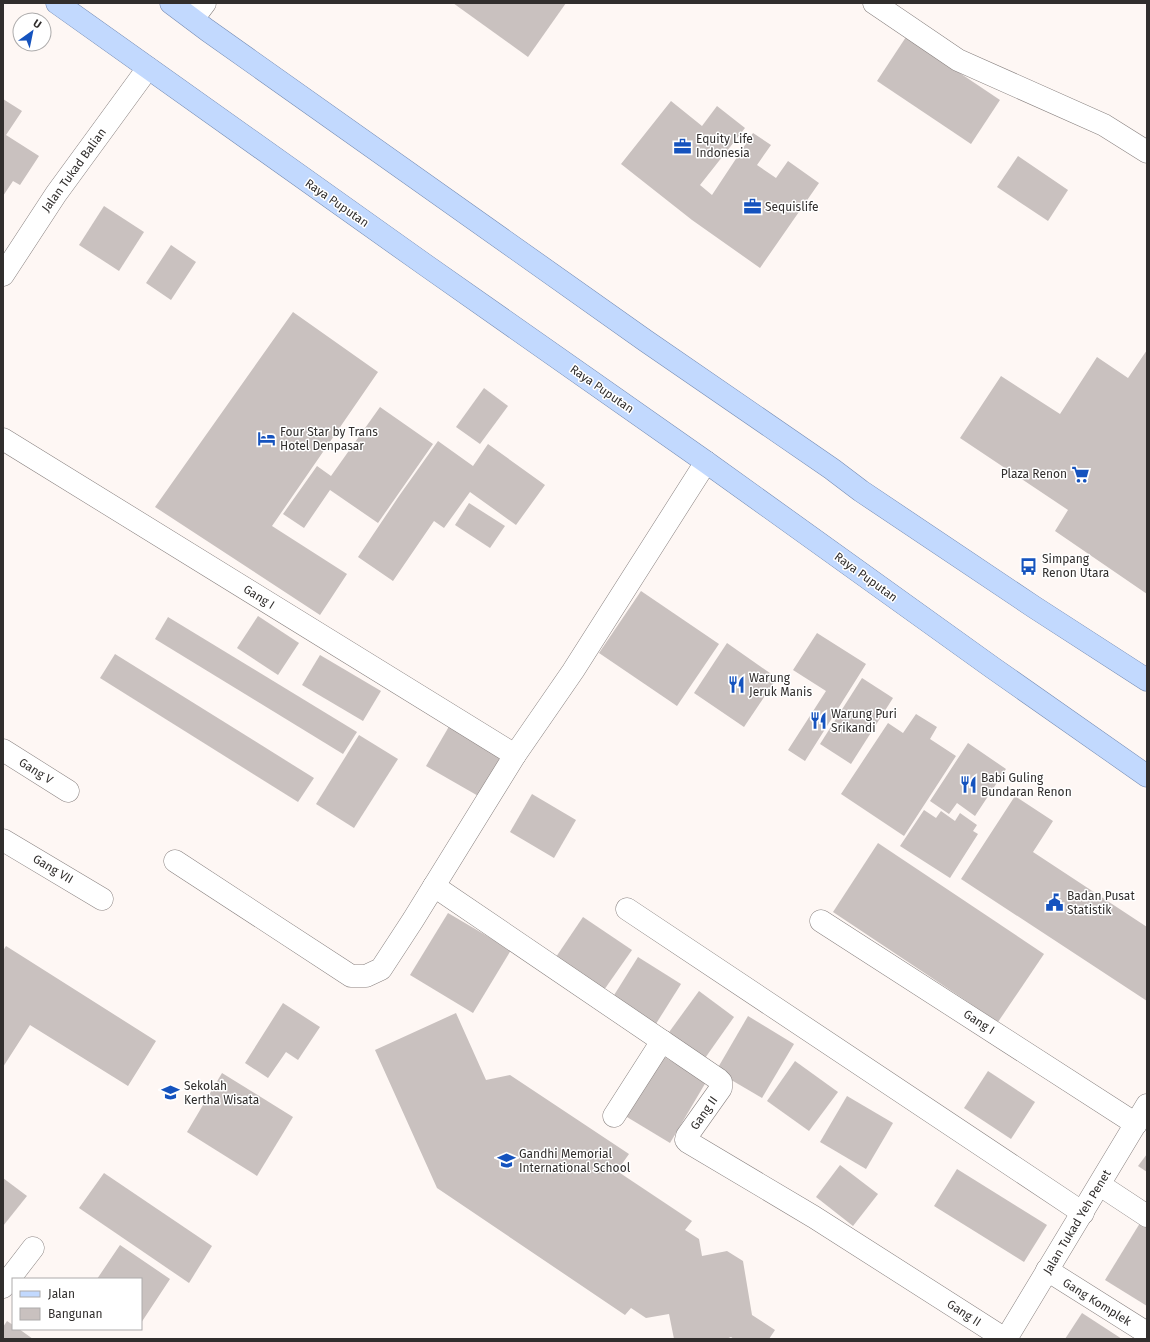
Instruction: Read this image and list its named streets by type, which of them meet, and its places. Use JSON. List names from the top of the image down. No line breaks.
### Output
{"streets":{"main road":["Raya Puputan"],"street":["Jalan Tukad Balian","Gang I","Gang V","Gang VII","Gang II","Jalan Tukad Yeh Penet","Gang Komplek"]},"crossings":[["Jalan Tukad Balian","Raya Puputan"],["Gang I","Jalan Tukad Yeh Penet"],["Gang II","Jalan Tukad Yeh Penet"],["Jalan Tukad Yeh Penet","Gang Komplek"]],"places":{"office":["Equity Life Indonesia","Sequislife"],"hotel":["Four Star by Trans Hotel Denpasar"],"supermarket":["Plaza Renon"],"bus stop":["Simpang Renon Utara"],"restaurant":["Warung Jeruk Manis","Warung Puri Srikandi","Babi Guling Bundaran Renon"],"public building":["Badan Pusat Statistik"],"school or university":["Sekolah Kertha Wisata","Gandhi Memorial International School"]},"legend":["Jalan","Bangunan"],"north":"top right"}
